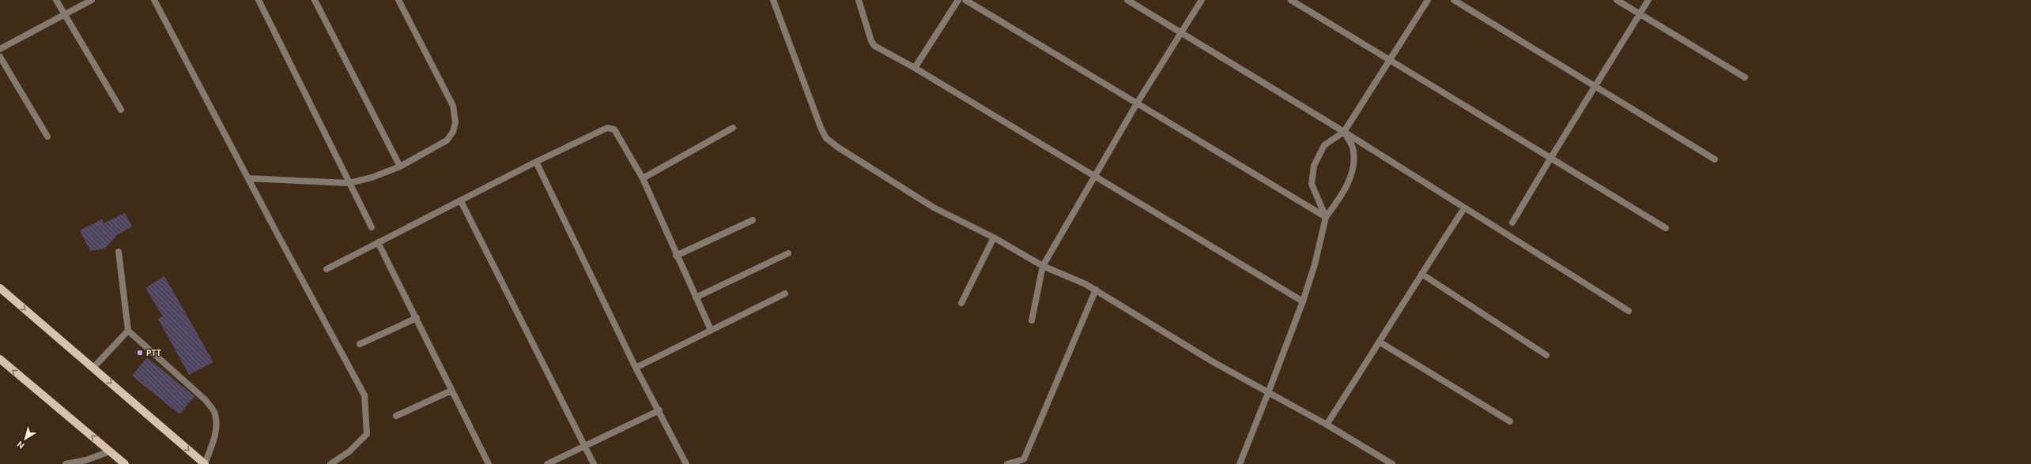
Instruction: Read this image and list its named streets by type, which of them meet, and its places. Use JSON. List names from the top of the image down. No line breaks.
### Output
{"places":["PTT"],"north":"bottom left"}
